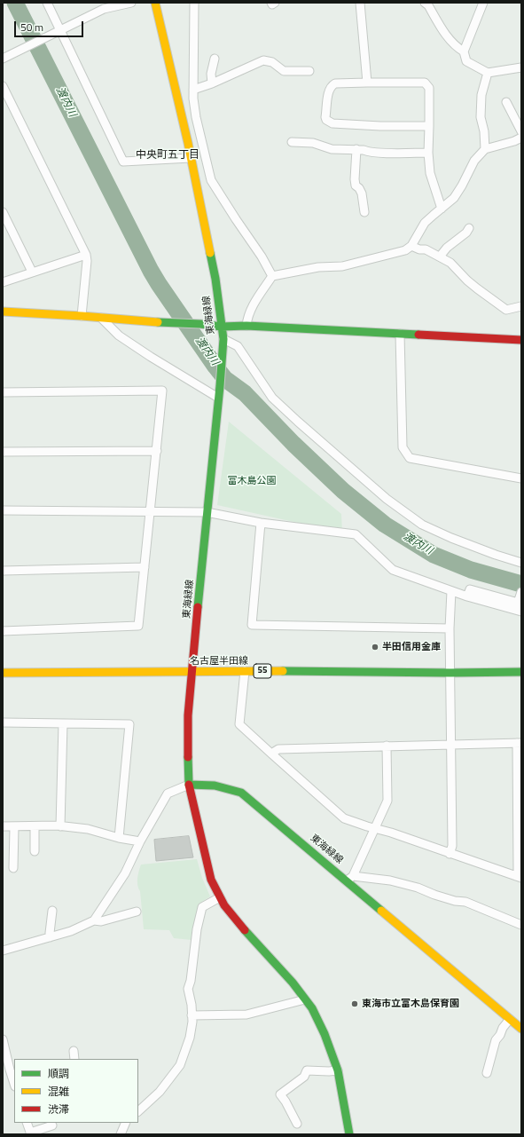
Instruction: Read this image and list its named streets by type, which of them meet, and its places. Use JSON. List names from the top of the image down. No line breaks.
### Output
{"streets":{"main road":["東海緑線","名古屋半田線","55"]},"crossings":[["東海緑線","名古屋半田線"]],"districts":["中央町五丁目"],"water":["渡内川"],"parks":["富木島公園"],"places":["半田信用金庫","東海市立富木島保育園"],"legend":["順調","混雑","渋滞"],"scale_bar":"50 m"}
